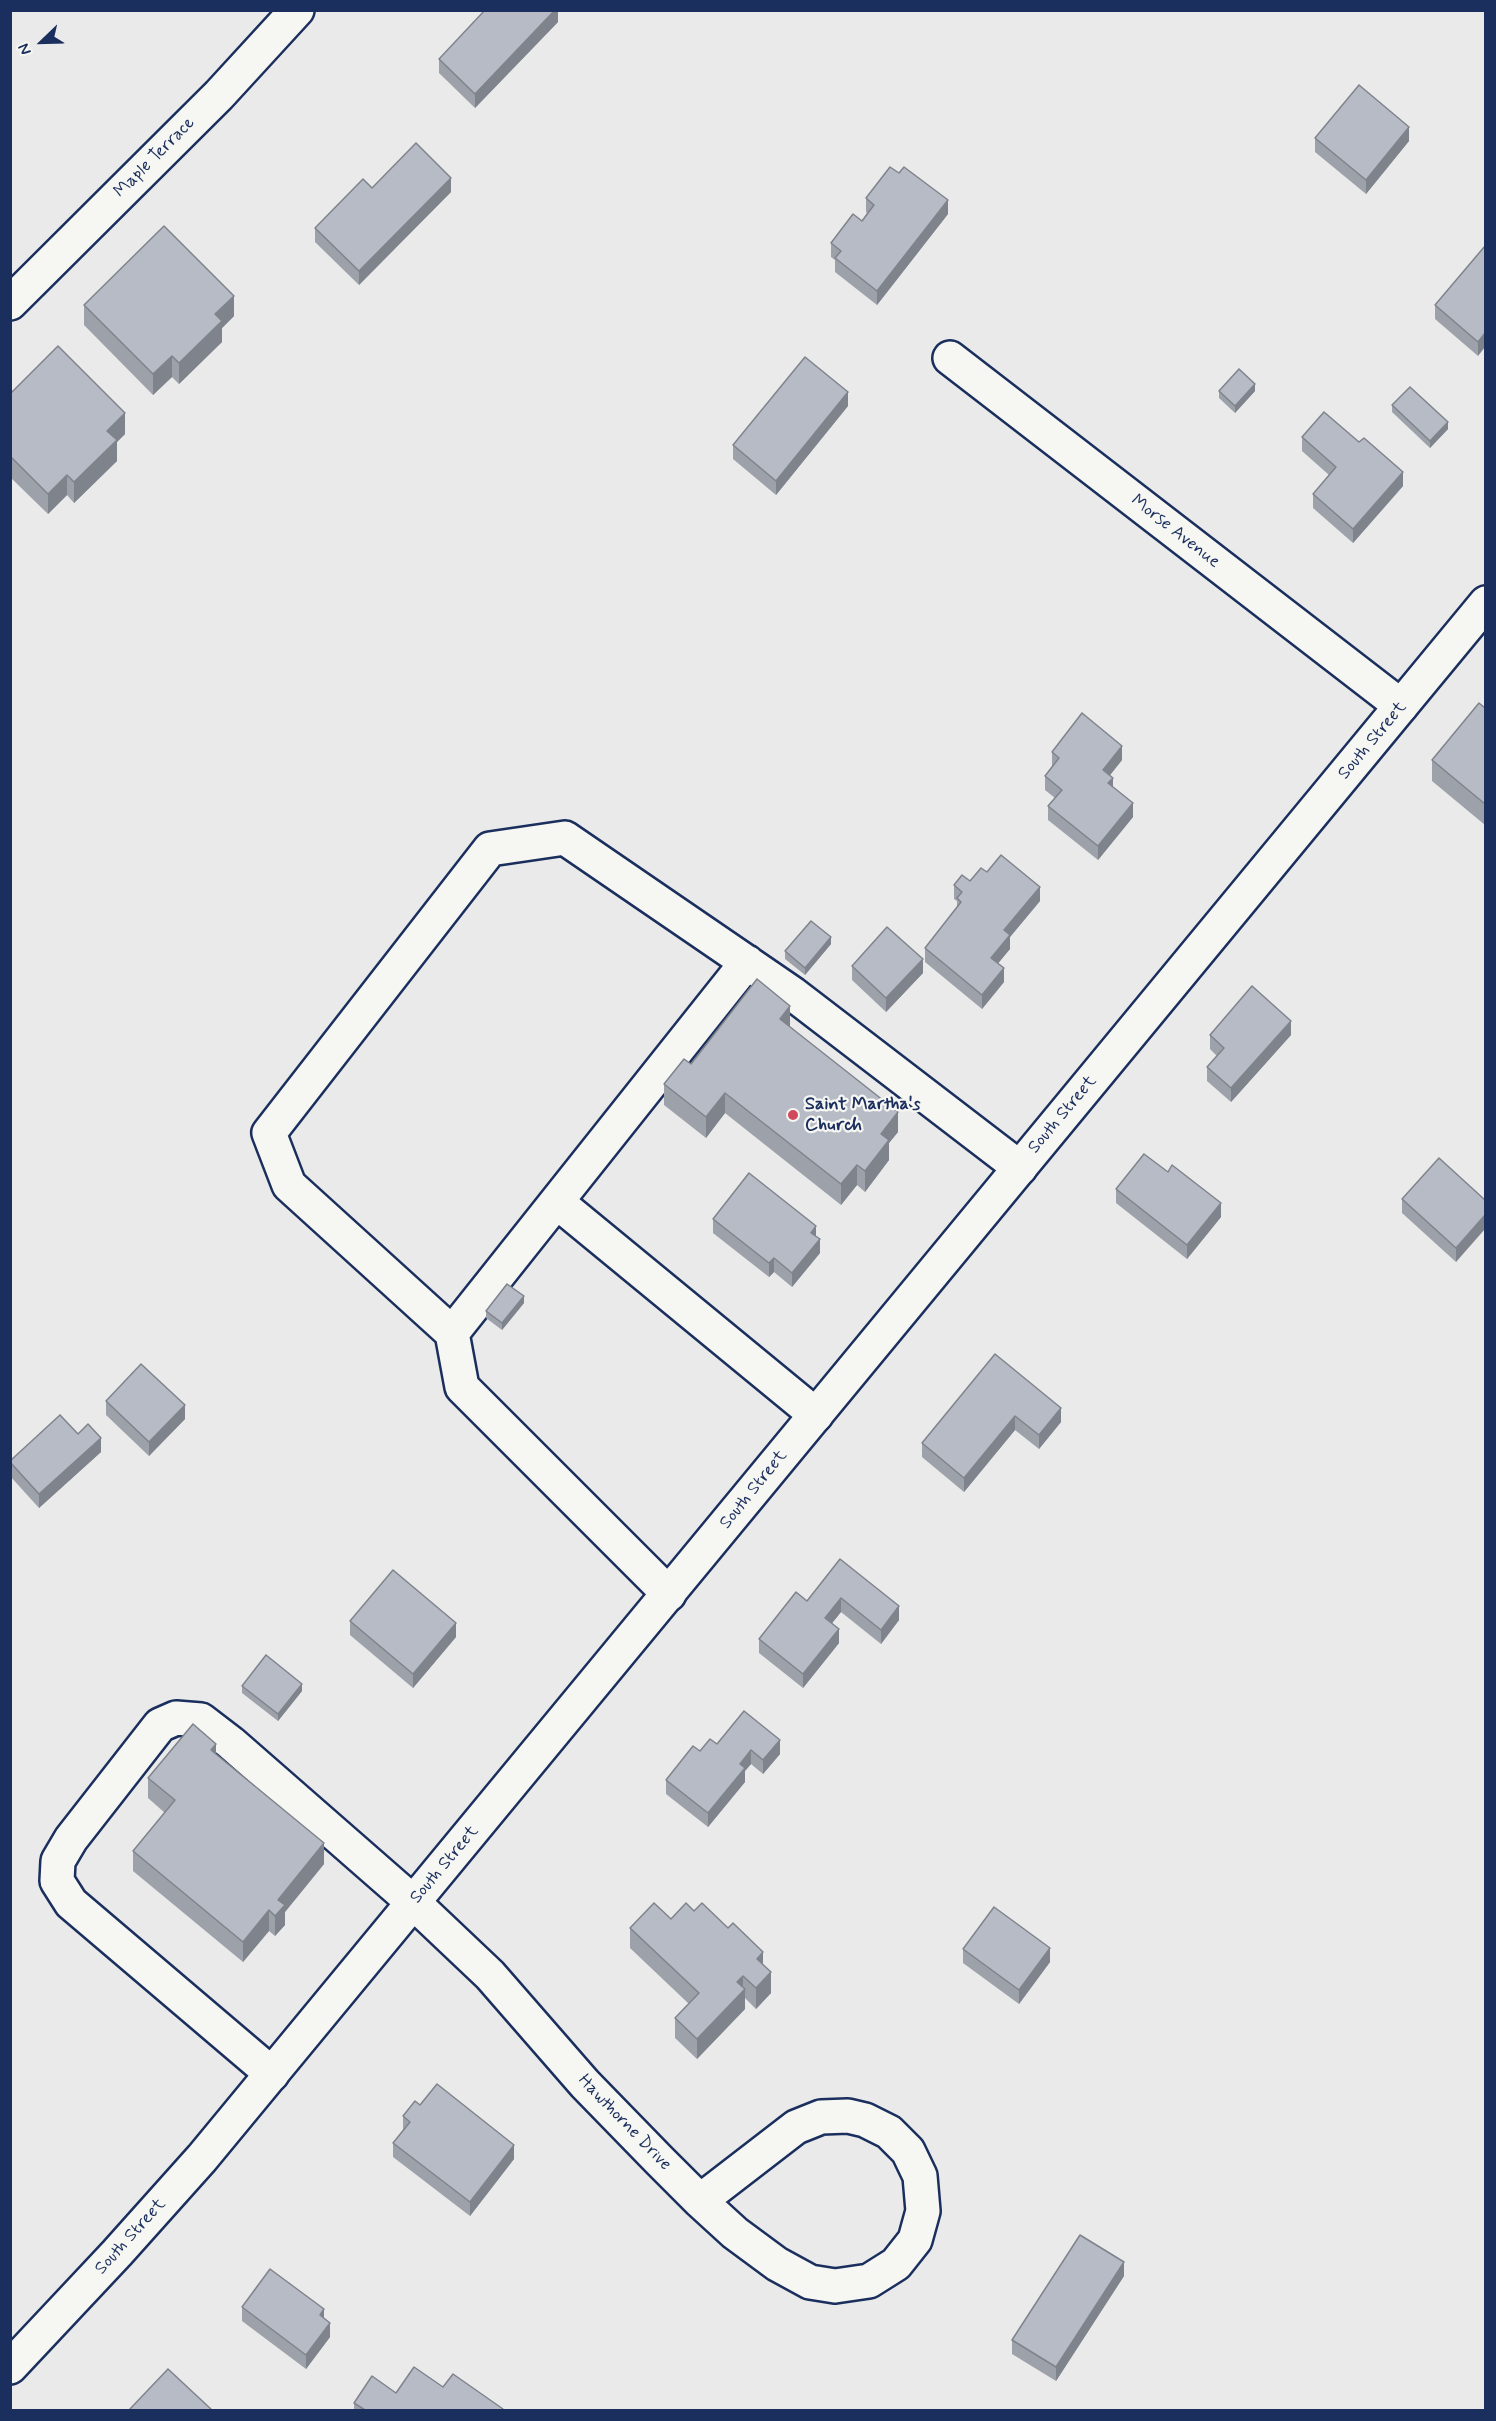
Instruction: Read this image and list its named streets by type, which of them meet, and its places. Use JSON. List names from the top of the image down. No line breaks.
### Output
{"streets":{"main road":["Maple Terrace","Morse Avenue","South Street","Hawthorne Drive"]},"crossings":[["Morse Avenue","South Street"],["South Street","Hawthorne Drive"]],"places":["Saint Martha's Church"],"north":"bottom left"}
